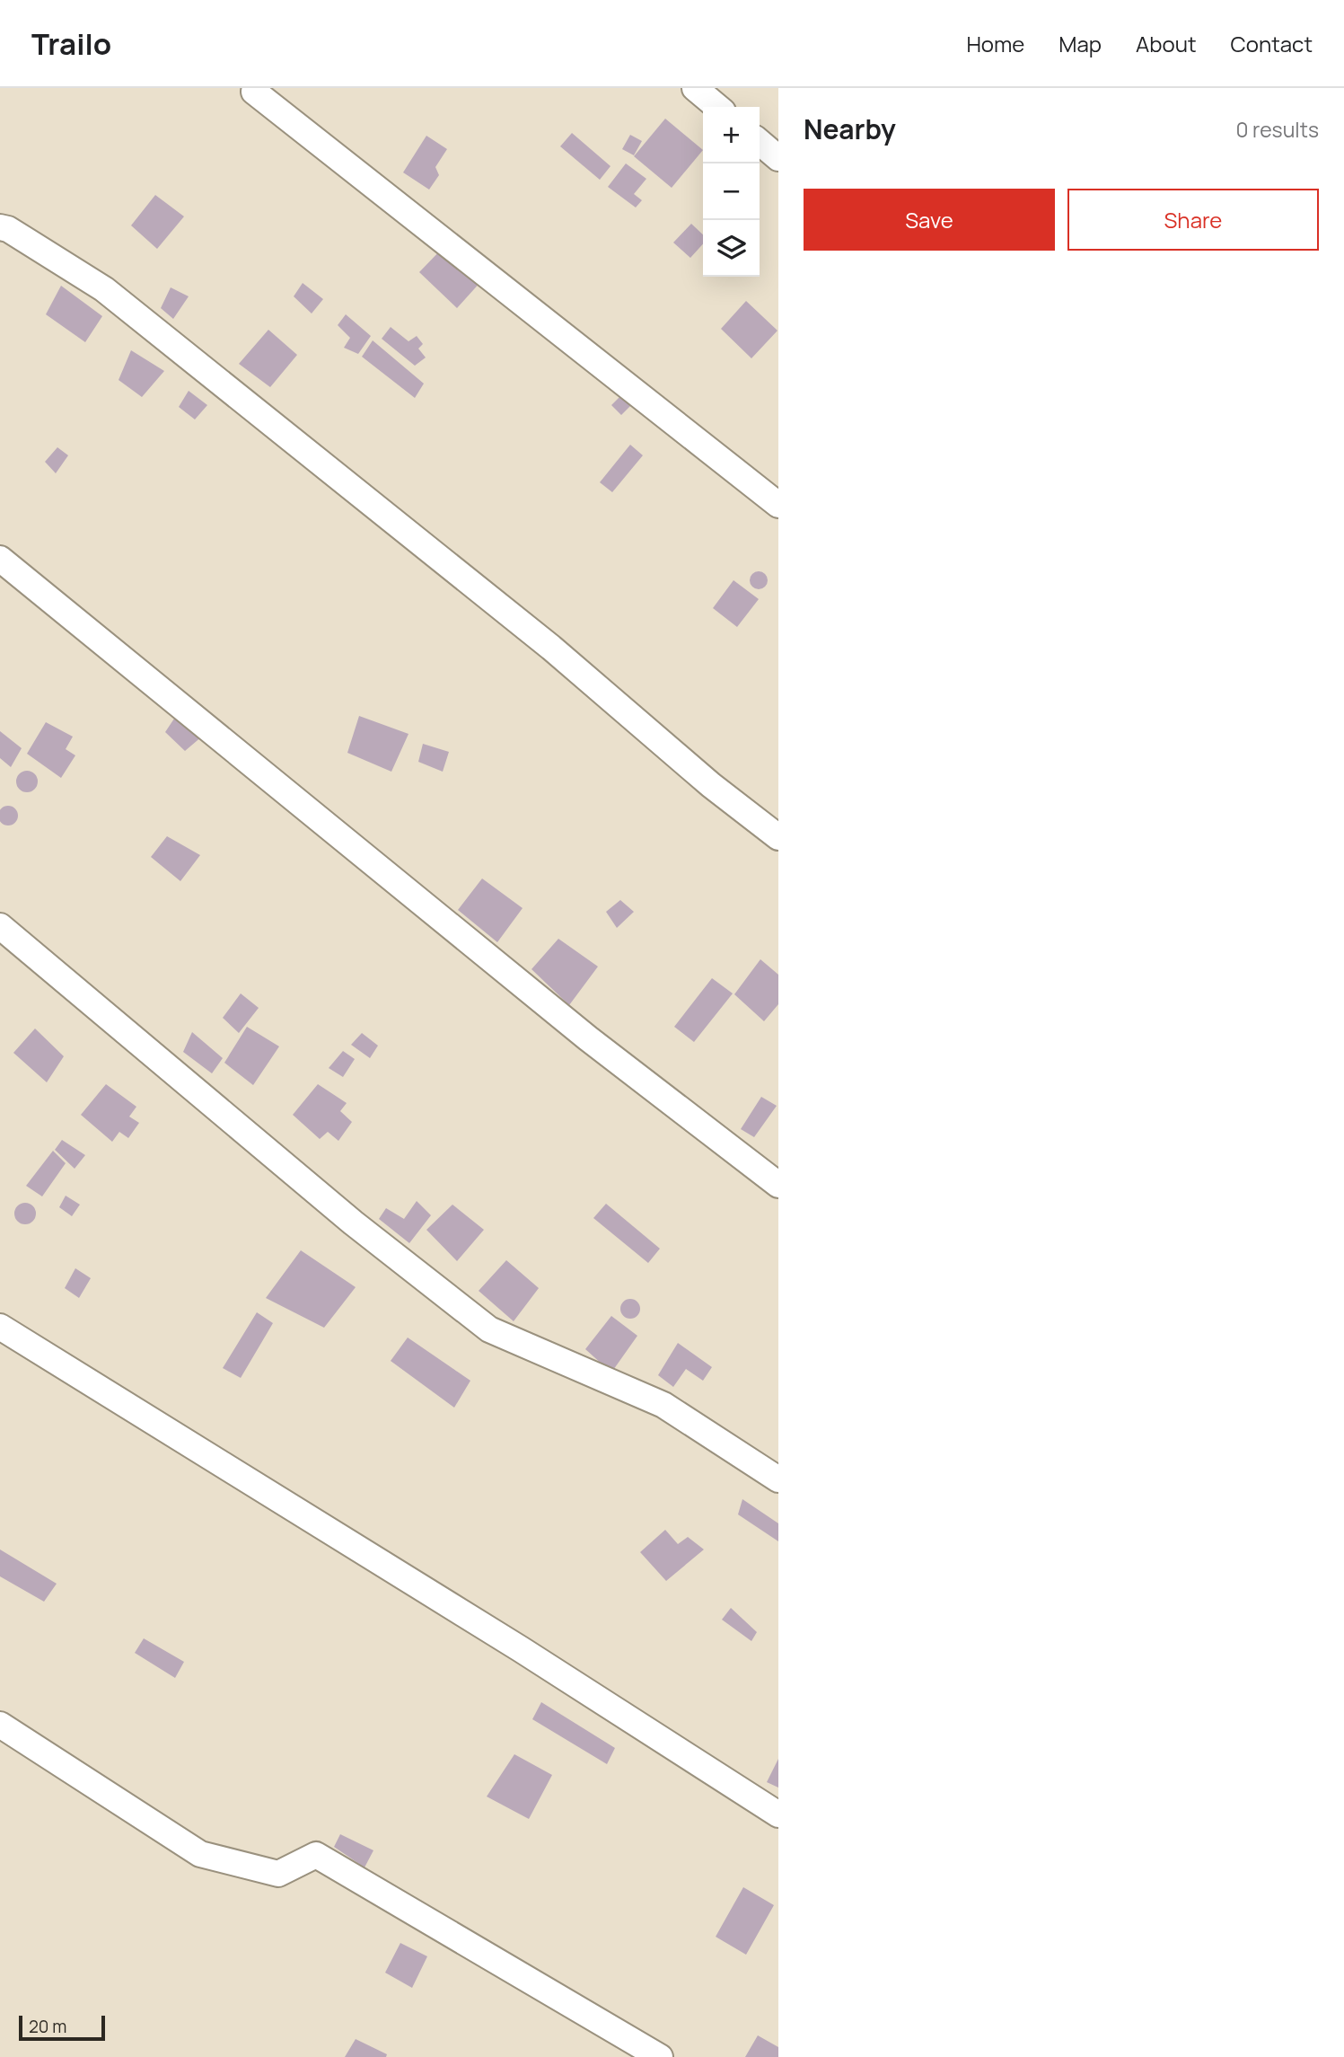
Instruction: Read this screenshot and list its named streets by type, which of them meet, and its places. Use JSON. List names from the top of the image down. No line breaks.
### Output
{"scale_bar":"20 m","page":{"header":"Trailo","nav":["Home","Map","About","Contact"],"heading":["Nearby","0 results"],"map_buttons":["+","−"],"buttons":["Save","Share"],"scale":"20 m"}}
